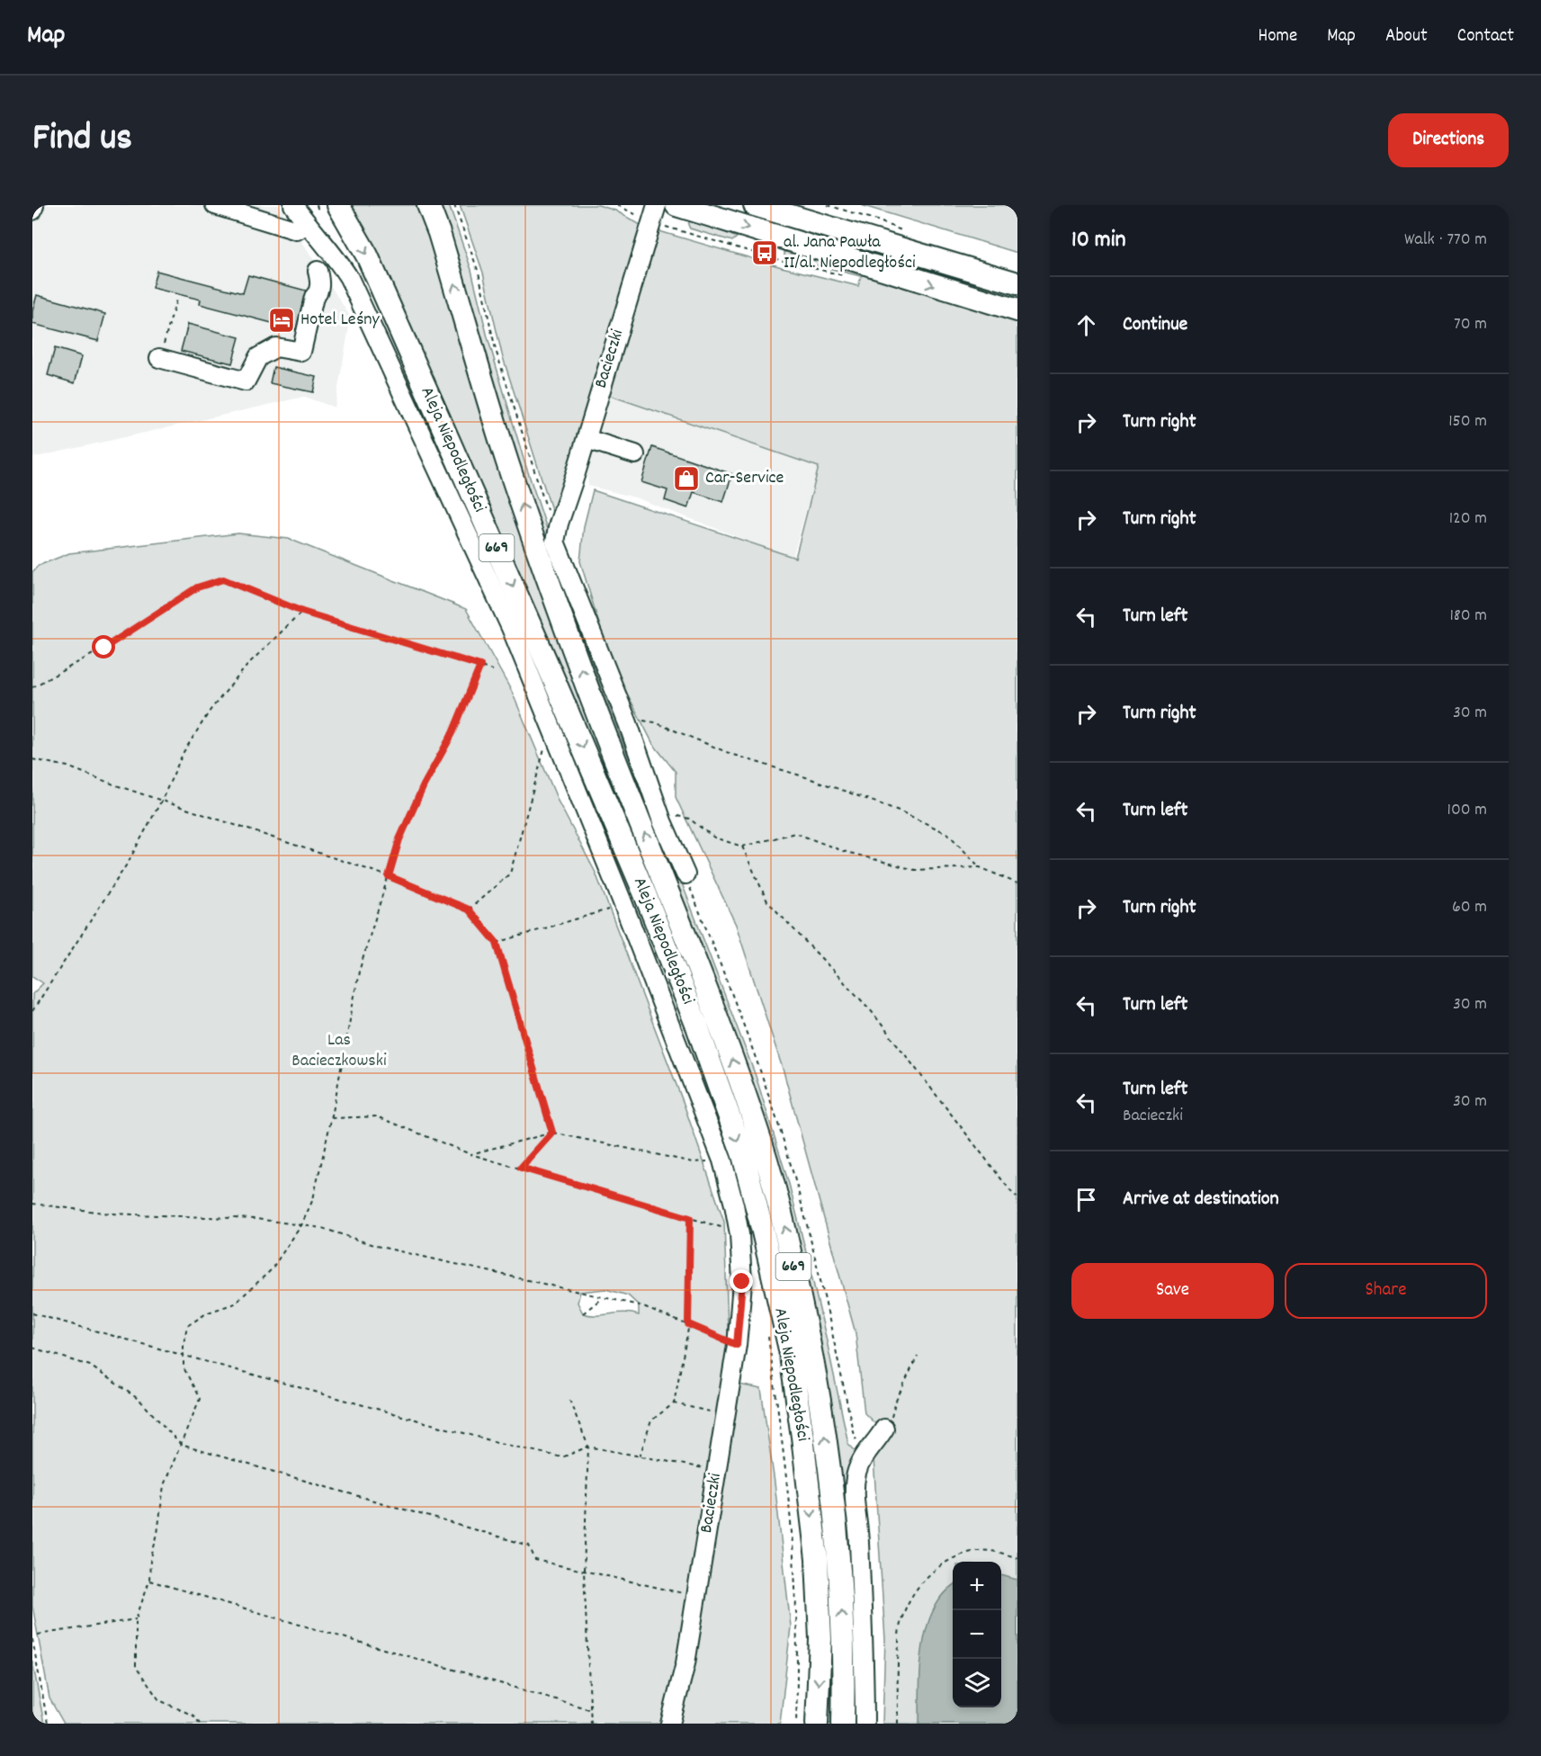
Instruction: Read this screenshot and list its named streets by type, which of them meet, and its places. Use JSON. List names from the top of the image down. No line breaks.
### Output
{"streets":{"main road":["Aleja Niepodległości","669"],"street":["Bacieczki"]},"parks":["Las Bacieczkowski"],"places":{"bus stop":["al. Jana Pawła II/al. Niepodległości"],"hotel":["Hotel Leśny"],"shop":["Car-Service"]},"page":{"header":"Map","nav":["Home","Map","About","Contact"],"title":"Find us","buttons":["Directions",["Save","Share"]],"heading":["10 min","Walk · 770 m"],"list":[["Continue","70 m"],["Turn right","150 m"],["Turn right","120 m"],["Turn left","180 m"],["Turn right","30 m"],["Turn left","100 m"],["Turn right","60 m"],["Turn left","30 m"],["Turn left","Bacieczki","30 m"],"Arrive at destination"],"map_buttons":["+","−"]}}
